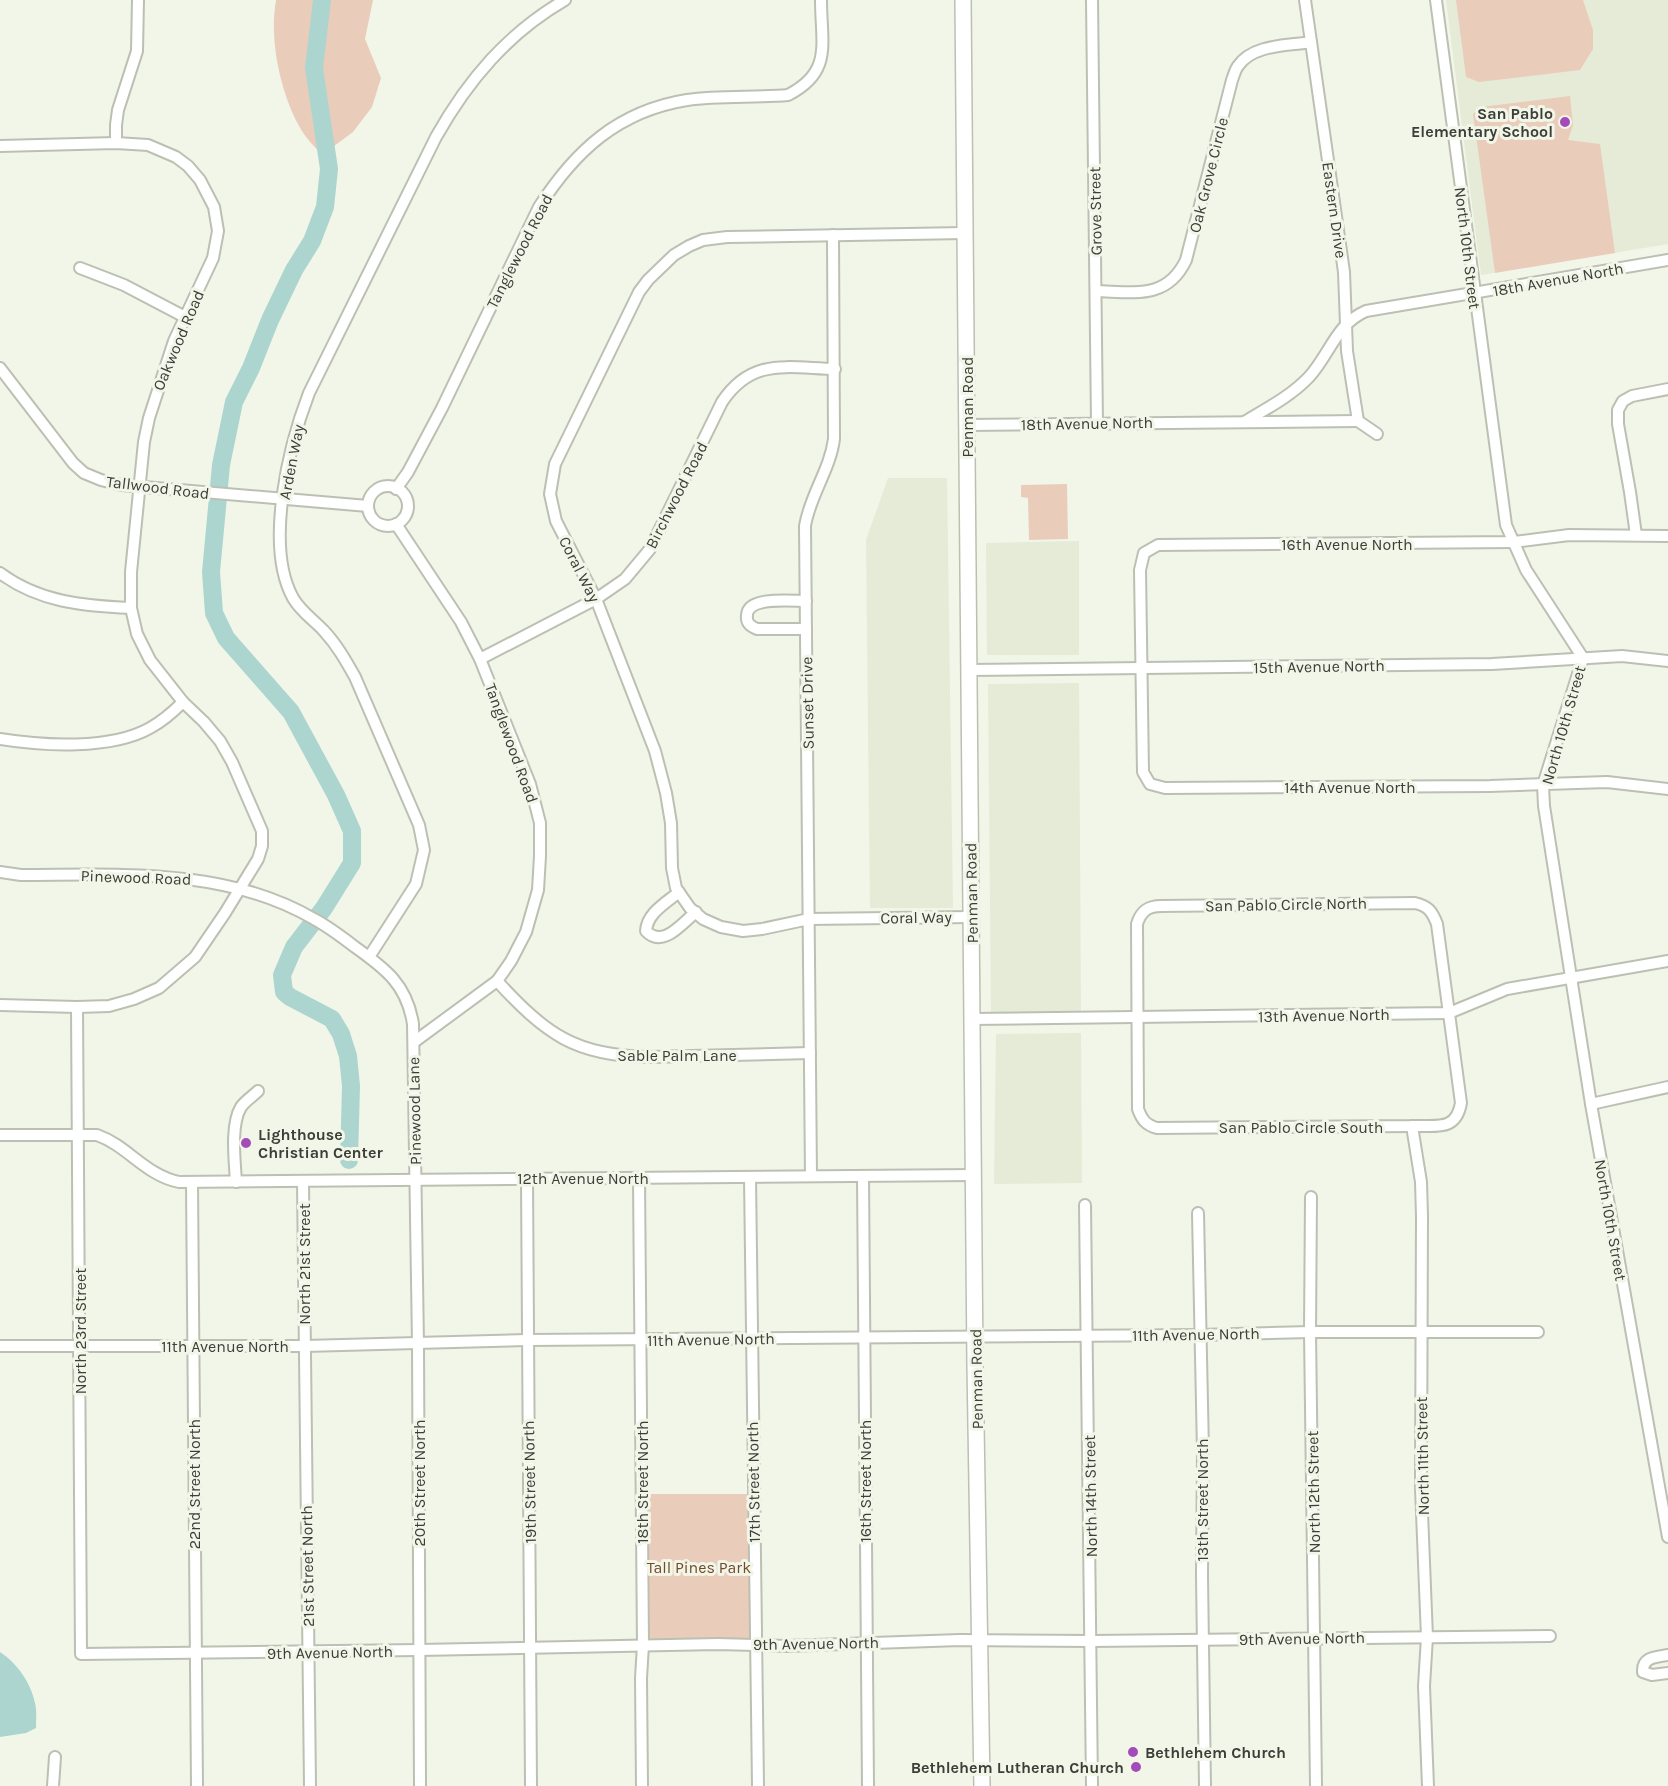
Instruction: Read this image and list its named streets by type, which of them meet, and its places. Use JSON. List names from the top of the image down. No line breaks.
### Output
{"streets":{"street":["Oak Grove Circle","Eastern Drive","Grove Street","North 10th Street","Tanglewood Road","18th Avenue North","Oakwood Road","Penman Road","Arden Way","Tallwood Road","Birchwood Road","16th Avenue North","Coral Way","15th Avenue North","Sunset Drive","14th Avenue North","Pinewood Road","San Pablo Circle North","13th Avenue North","Sable Palm Lane","Pinewood Lane","San Pablo Circle South","12th Avenue North","North 21st Street","North 23rd Street","11th Avenue North","North 11th Street","16th Street North","19th Street North","18th Street North","17th Street North","20th Street North","22nd Street North","North 12th Street","North 14th Street","13th Street North","21st Street North","9th Avenue North"]},"crossings":[["Oak Grove Circle","Eastern Drive"],["Oak Grove Circle","Grove Street"],["Eastern Drive","18th Avenue North"],["Grove Street","18th Avenue North"],["North 10th Street","18th Avenue North"],["North 10th Street","16th Avenue North"],["North 10th Street","15th Avenue North"],["North 10th Street","14th Avenue North"],["North 10th Street","13th Avenue North"],["Tanglewood Road","Tallwood Road"],["Tanglewood Road","Birchwood Road"],["Tanglewood Road","Pinewood Road"],["Tanglewood Road","Sable Palm Lane"],["Tanglewood Road","Pinewood Lane"],["18th Avenue North","Penman Road"],["Oakwood Road","Tallwood Road"],["Oakwood Road","Pinewood Road"],["Penman Road","Coral Way"],["Penman Road","15th Avenue North"],["Penman Road","13th Avenue North"],["Penman Road","12th Avenue North"],["Penman Road","11th Avenue North"],["Penman Road","9th Avenue North"],["Arden Way","Tallwood Road"],["Arden Way","Pinewood Road"],["Birchwood Road","Coral Way"],["Birchwood Road","Sunset Drive"],["16th Avenue North","15th Avenue North"],["16th Avenue North","14th Avenue North"],["Coral Way","Sunset Drive"],["15th Avenue North","14th Avenue North"],["Sunset Drive","Sable Palm Lane"],["Sunset Drive","12th Avenue North"],["Pinewood Road","Pinewood Lane"],["San Pablo Circle North","13th Avenue North"],["San Pablo Circle North","San Pablo Circle South"],["13th Avenue North","San Pablo Circle South"],["Pinewood Lane","12th Avenue North"],["Pinewood Lane","20th Street North"],["San Pablo Circle South","North 11th Street"],["12th Avenue North","North 21st Street"],["12th Avenue North","North 23rd Street"],["12th Avenue North","16th Street North"],["12th Avenue North","19th Street North"],["12th Avenue North","18th Street North"],["12th Avenue North","17th Street North"],["12th Avenue North","20th Street North"],["12th Avenue North","22nd Street North"],["North 21st Street","11th Avenue North"],["North 21st Street","21st Street North"],["North 23rd Street","11th Avenue North"],["North 23rd Street","9th Avenue North"],["11th Avenue North","North 11th Street"],["11th Avenue North","16th Street North"],["11th Avenue North","19th Street North"],["11th Avenue North","18th Street North"],["11th Avenue North","17th Street North"],["11th Avenue North","20th Street North"],["11th Avenue North","22nd Street North"],["11th Avenue North","North 12th Street"],["11th Avenue North","North 14th Street"],["11th Avenue North","13th Street North"],["11th Avenue North","21st Street North"],["North 11th Street","9th Avenue North"],["16th Street North","9th Avenue North"],["19th Street North","9th Avenue North"],["18th Street North","9th Avenue North"],["17th Street North","9th Avenue North"],["20th Street North","9th Avenue North"],["22nd Street North","9th Avenue North"],["North 12th Street","9th Avenue North"],["North 14th Street","9th Avenue North"],["13th Street North","9th Avenue North"],["21st Street North","9th Avenue North"]],"parks":["Tall Pines Park"],"places":["San Pablo Elementary School","Lighthouse Christian Center","Bethlehem Church","Bethlehem Lutheran Church"]}
